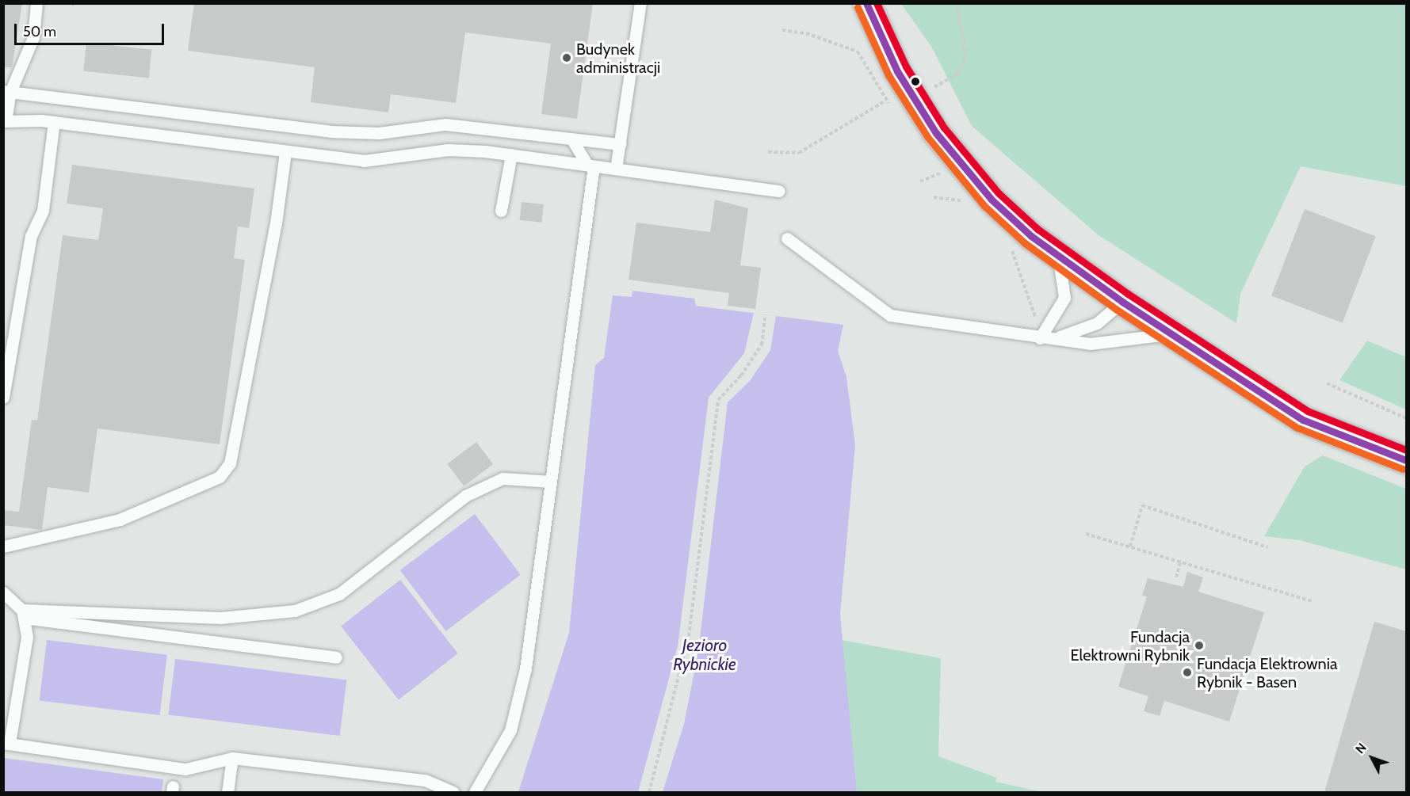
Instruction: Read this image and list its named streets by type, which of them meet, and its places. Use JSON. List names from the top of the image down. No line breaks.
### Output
{"water":["Jezioro Rybnickie"],"places":["Budynek administracji","Fundacja Elektrowni Rybnik","Fundacja Elektrownia Rybnik - Basen"],"scale_bar":"50 m","north":"top left"}
